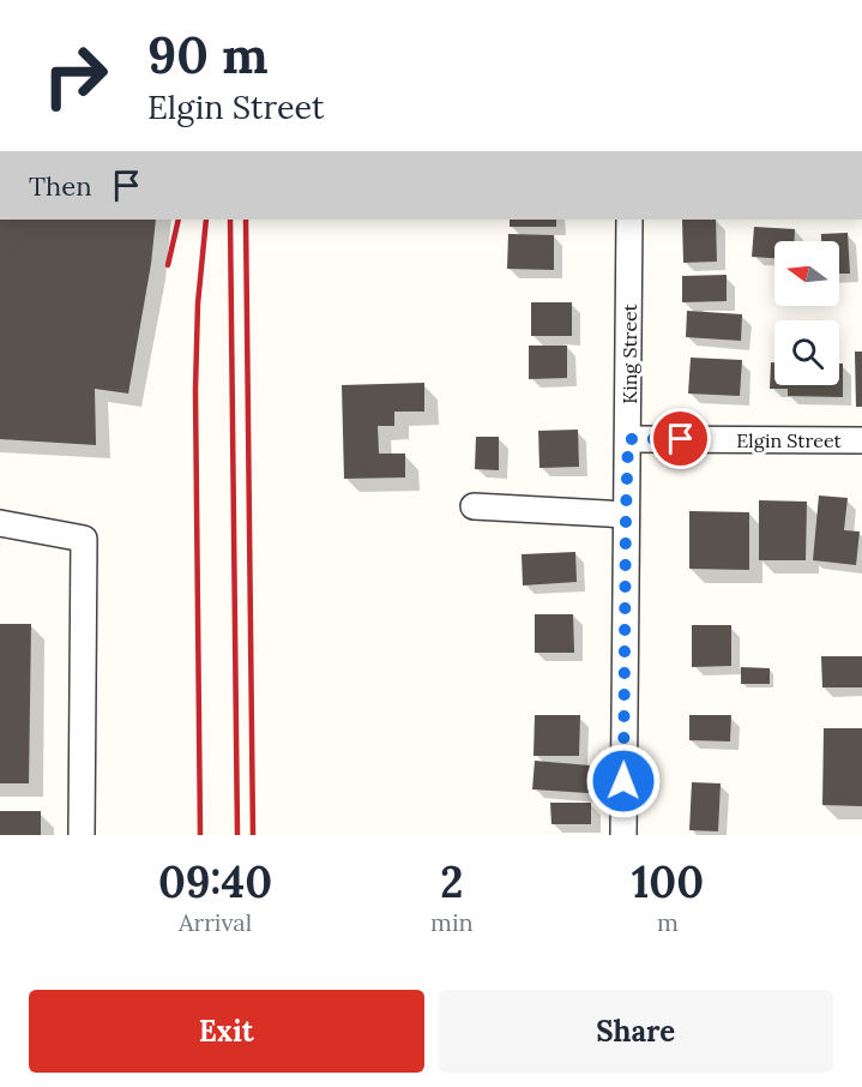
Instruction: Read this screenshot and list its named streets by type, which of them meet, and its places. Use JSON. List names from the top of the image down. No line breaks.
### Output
{"streets":{"street":["King Street","Elgin Street"]},"crossings":[["King Street","Elgin Street"]],"north":"left","page":{"turn":["90 m","Elgin Street"],"then":"Then","eta":["09:40","Arrival","2","min","100","m"],"buttons":["Exit","Share"]}}
